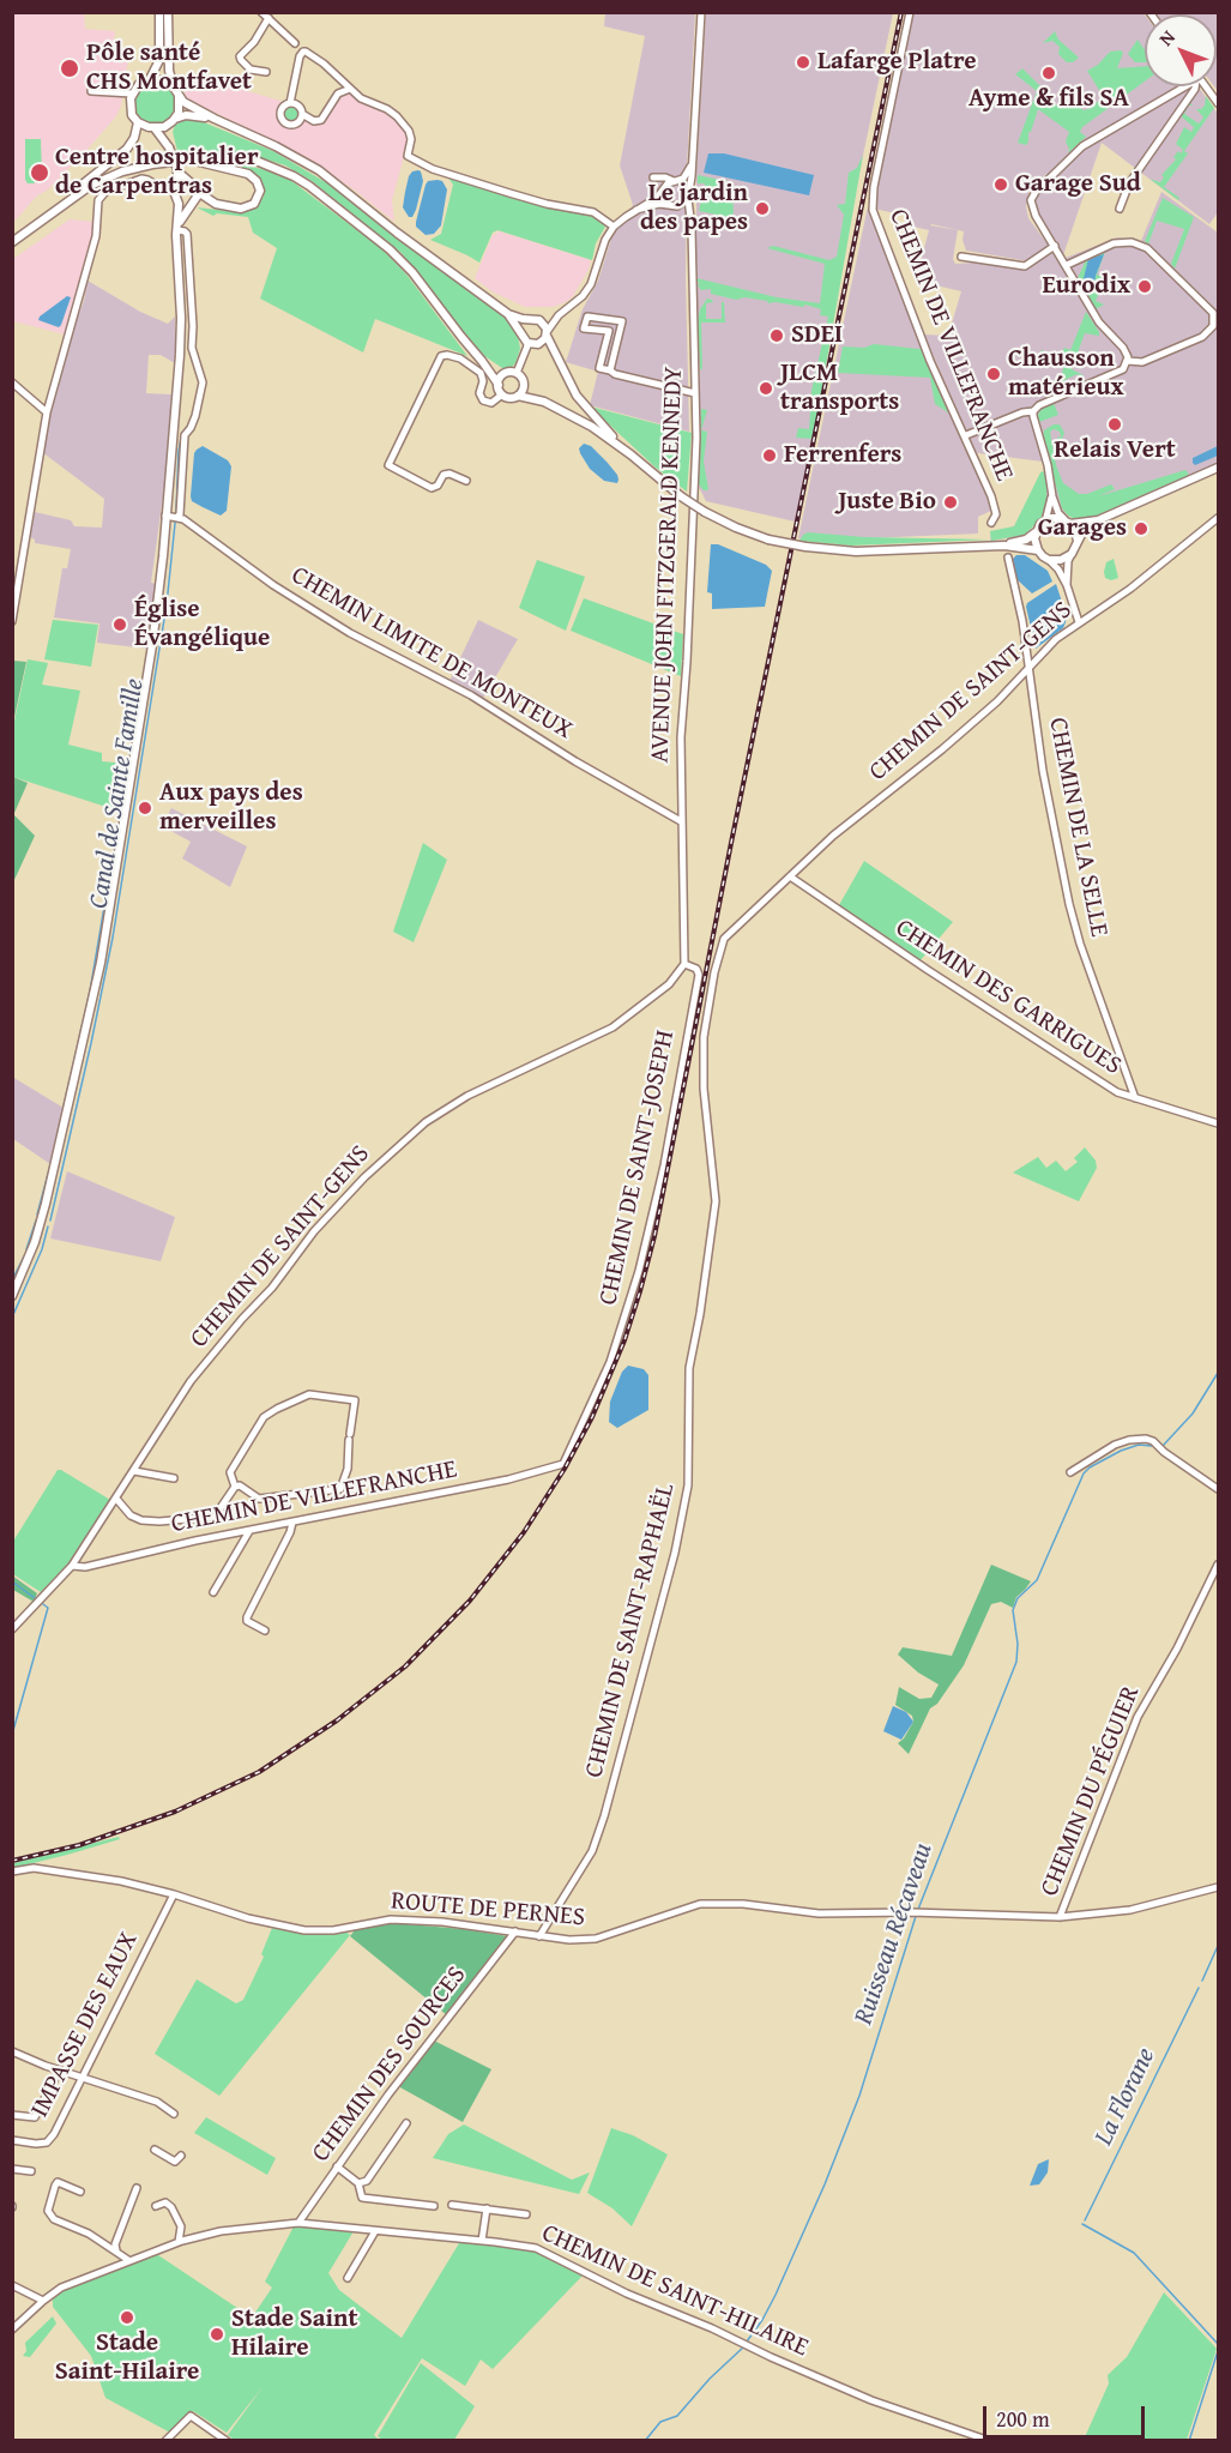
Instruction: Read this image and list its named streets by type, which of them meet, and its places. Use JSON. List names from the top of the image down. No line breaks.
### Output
{"streets":{"street":["CHEMIN DE VILLEFRANCHE","AVENUE JOHN FITZGERALD KENNEDY","CHEMIN LIMITE DE MONTEUX","CHEMIN DE SAINT-GENS","CHEMIN DE LA SELLE","CHEMIN DES GARRIGUES","CHEMIN DE SAINT-JOSEPH","CHEMIN DE SAINT-RAPHAËL","CHEMIN DU PÉGUIER","ROUTE DE PERNES","IMPASSE DES EAUX","CHEMIN DES SOURCES","CHEMIN DE SAINT-HILAIRE"]},"crossings":[["CHEMIN DE VILLEFRANCHE","CHEMIN DE SAINT-GENS"],["CHEMIN DE VILLEFRANCHE","CHEMIN DE SAINT-JOSEPH"],["AVENUE JOHN FITZGERALD KENNEDY","CHEMIN LIMITE DE MONTEUX"],["CHEMIN DE SAINT-GENS","CHEMIN DE LA SELLE"],["CHEMIN DE SAINT-GENS","CHEMIN DES GARRIGUES"],["CHEMIN DE SAINT-GENS","CHEMIN DE SAINT-JOSEPH"],["CHEMIN DE SAINT-GENS","CHEMIN DE SAINT-RAPHAËL"],["CHEMIN DE LA SELLE","CHEMIN DES GARRIGUES"],["CHEMIN DES GARRIGUES","CHEMIN DE SAINT-RAPHAËL"],["CHEMIN DE SAINT-RAPHAËL","ROUTE DE PERNES"],["CHEMIN DU PÉGUIER","ROUTE DE PERNES"],["ROUTE DE PERNES","IMPASSE DES EAUX"],["ROUTE DE PERNES","CHEMIN DES SOURCES"],["CHEMIN DES SOURCES","CHEMIN DE SAINT-HILAIRE"]],"water":["Canal de Sainte Famille","Ruisseau Récaveau","La Florane"],"places":["Lafarge Platre","Pôle santé CHS Montfavet","Ayme & fils SA","Centre hospitalier de Carpentras","Garage Sud","Le jardin des papes","Eurodix","SDEI","Chausson matérieux","JLCM transports","Relais Vert","Ferrenfers","Juste Bio","Garages","Église Évangélique","Aux pays des merveilles","Stade Saint-Hilaire","Stade Saint Hilaire"],"scale_bar":"200 m","north":"top left"}
